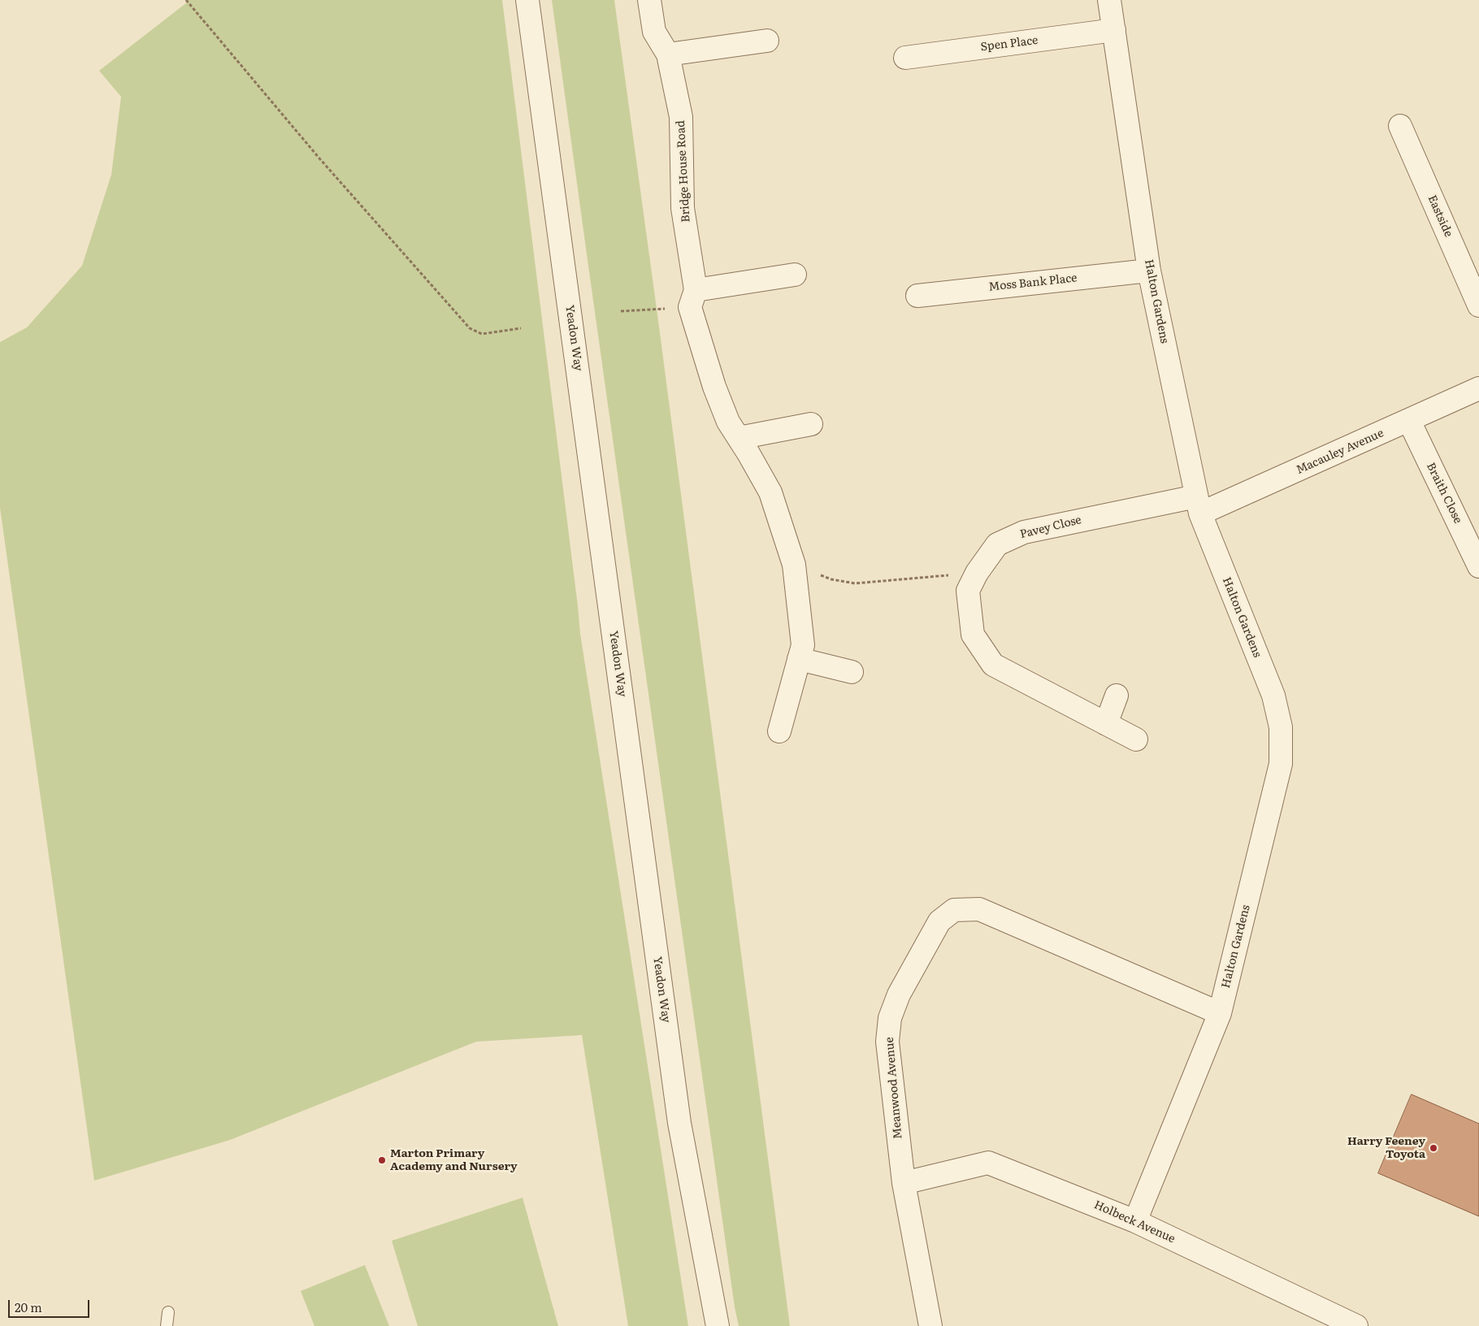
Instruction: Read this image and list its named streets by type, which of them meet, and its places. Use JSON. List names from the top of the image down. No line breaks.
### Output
{"streets":{"street":["Spen Place","Bridge House Road","Eastside","Moss Bank Place","Halton Gardens","Yeadon Way","Macauley Avenue","Braith Close","Pavey Close","Meanwood Avenue","Holbeck Avenue"]},"crossings":[["Spen Place","Halton Gardens"],["Moss Bank Place","Halton Gardens"],["Halton Gardens","Macauley Avenue"],["Halton Gardens","Pavey Close"],["Halton Gardens","Meanwood Avenue"],["Halton Gardens","Holbeck Avenue"],["Macauley Avenue","Braith Close"],["Macauley Avenue","Pavey Close"],["Meanwood Avenue","Holbeck Avenue"]],"places":["Harry Feeney Toyota","Marton Primary Academy and Nursery"],"scale_bar":"20 m"}
